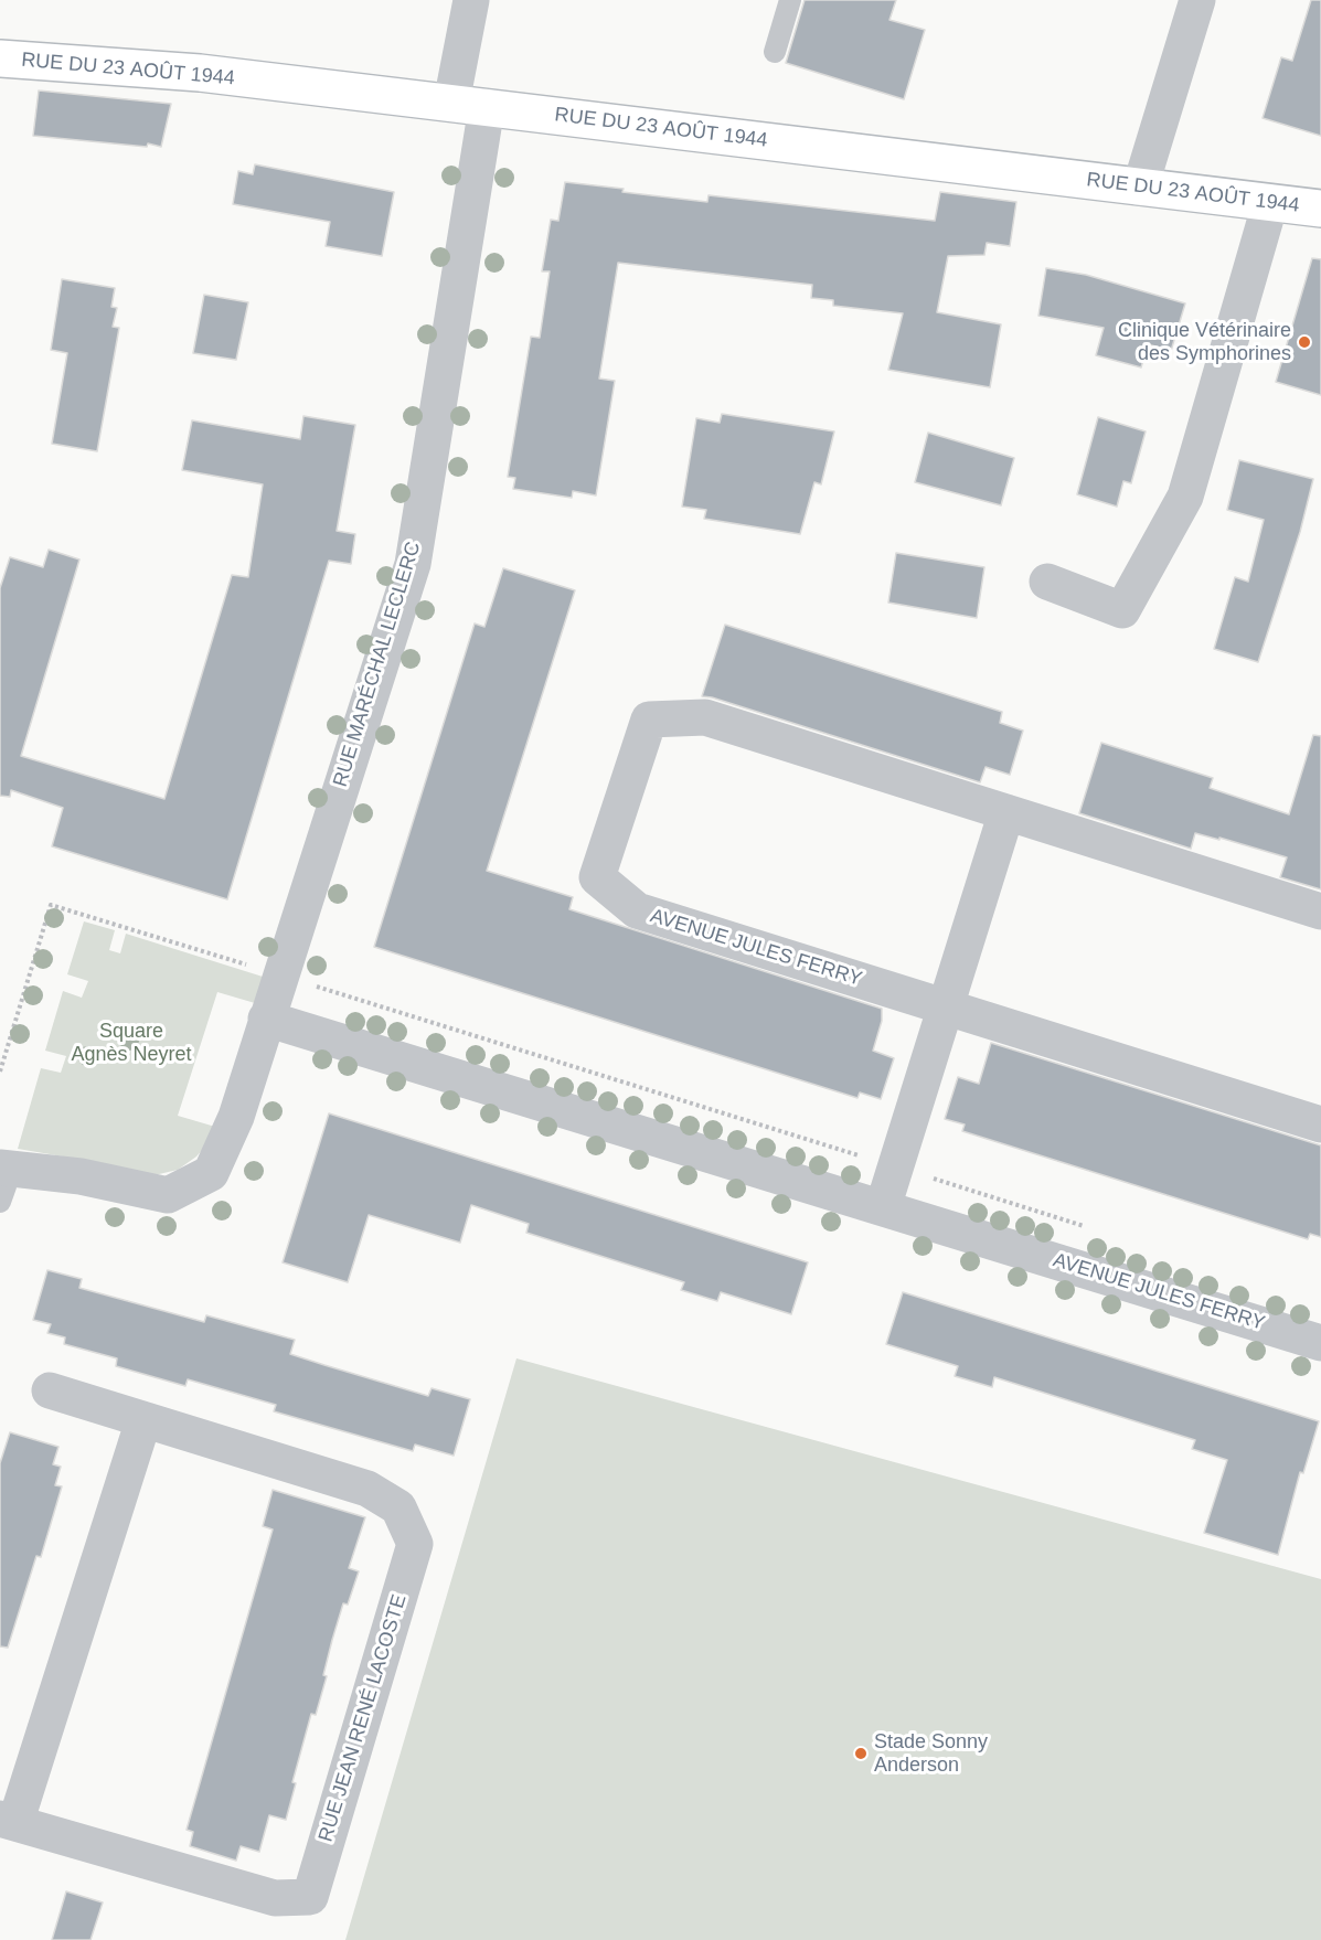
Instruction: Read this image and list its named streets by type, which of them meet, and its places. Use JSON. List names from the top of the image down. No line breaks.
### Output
{"streets":{"main road":["RUE DU 23 AOÛT 1944"],"street":["RUE MARÉCHAL LECLERC","AVENUE JULES FERRY","RUE JEAN RENÉ LACOSTE"]},"crossings":[["RUE DU 23 AOÛT 1944","RUE MARÉCHAL LECLERC"],["RUE MARÉCHAL LECLERC","AVENUE JULES FERRY"]],"parks":["Square Agnès Neyret"],"places":["Clinique Vétérinaire des Symphorines","Stade Sonny Anderson"]}
